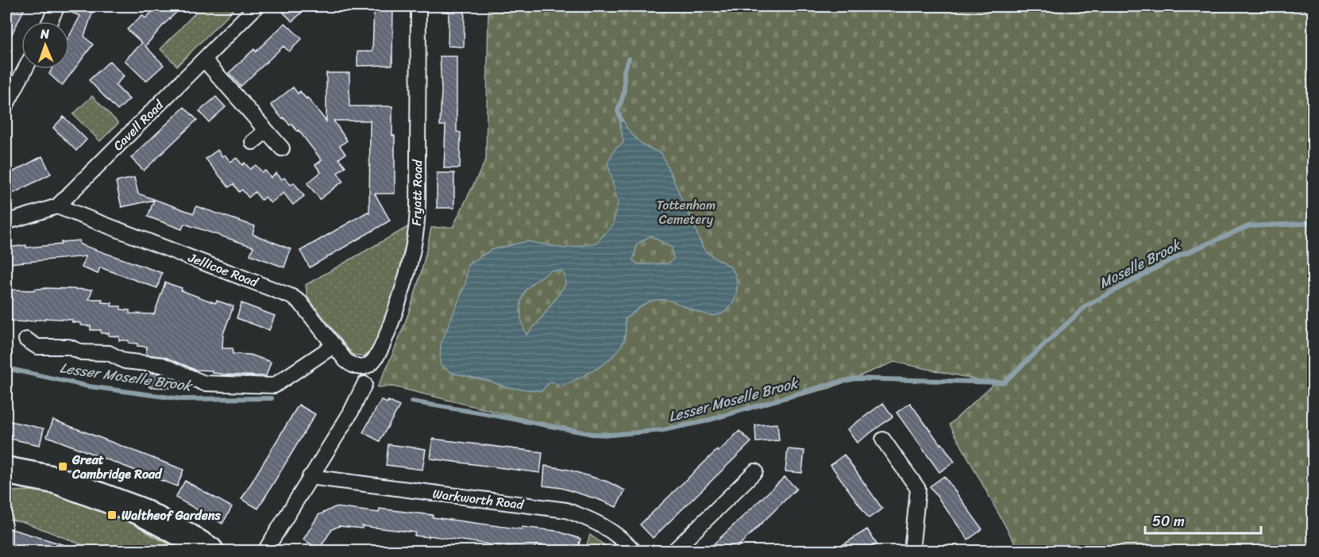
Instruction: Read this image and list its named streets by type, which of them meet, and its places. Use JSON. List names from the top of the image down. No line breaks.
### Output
{"streets":{"street":["Cavell Road","Fryatt Road","Jellicoe Road","Warkworth Road"]},"crossings":[["Cavell Road","Jellicoe Road"],["Fryatt Road","Jellicoe Road"]],"water":["Moselle Brook","Lesser Moselle Brook"],"parks":["Tottenham Cemetery"],"places":{"transit":["Great Cambridge Road","Waltheof Gardens"]},"scale_bar":"50 m","north":"top"}
